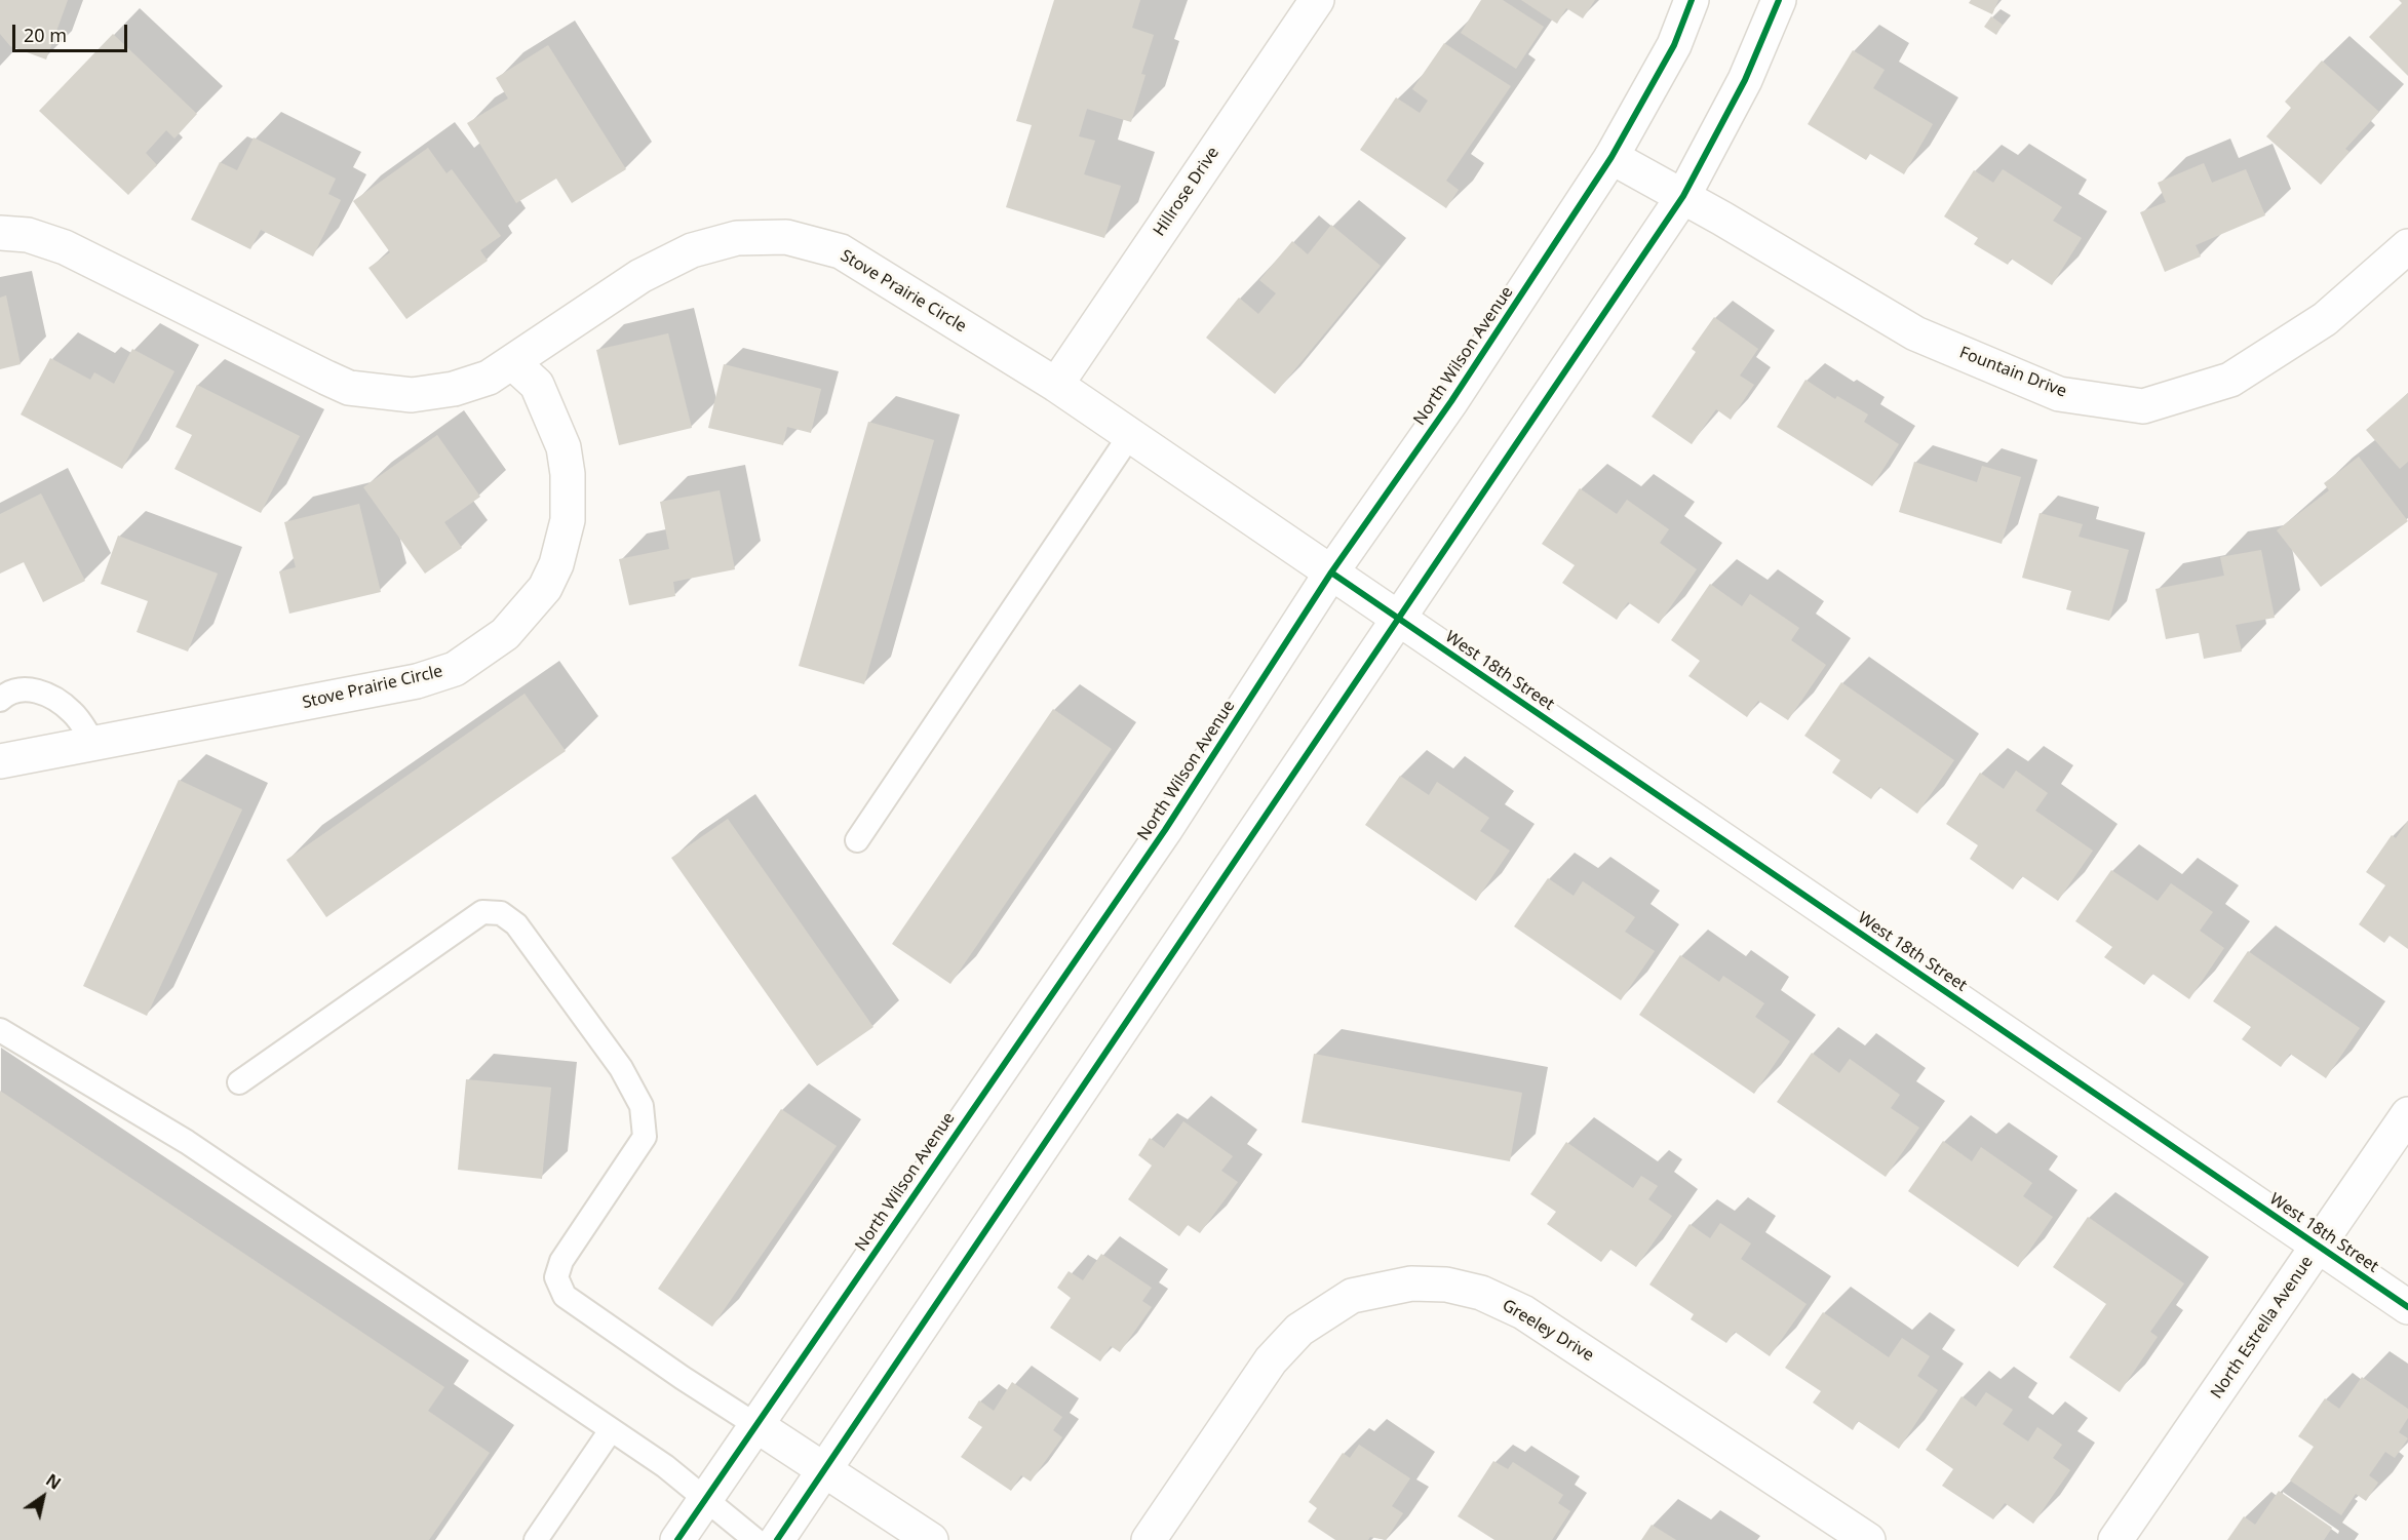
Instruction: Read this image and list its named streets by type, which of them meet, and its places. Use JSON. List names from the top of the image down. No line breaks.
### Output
{"streets":{"street":["Hillrose Drive","Stove Prairie Circle","North Wilson Avenue","Fountain Drive","West 18th Street","North Estrella Avenue","Greeley Drive"]},"crossings":[["Hillrose Drive","Stove Prairie Circle"],["North Wilson Avenue","Fountain Drive"],["North Wilson Avenue","West 18th Street"],["West 18th Street","North Estrella Avenue"]],"scale_bar":"20 m","north":"top right"}
